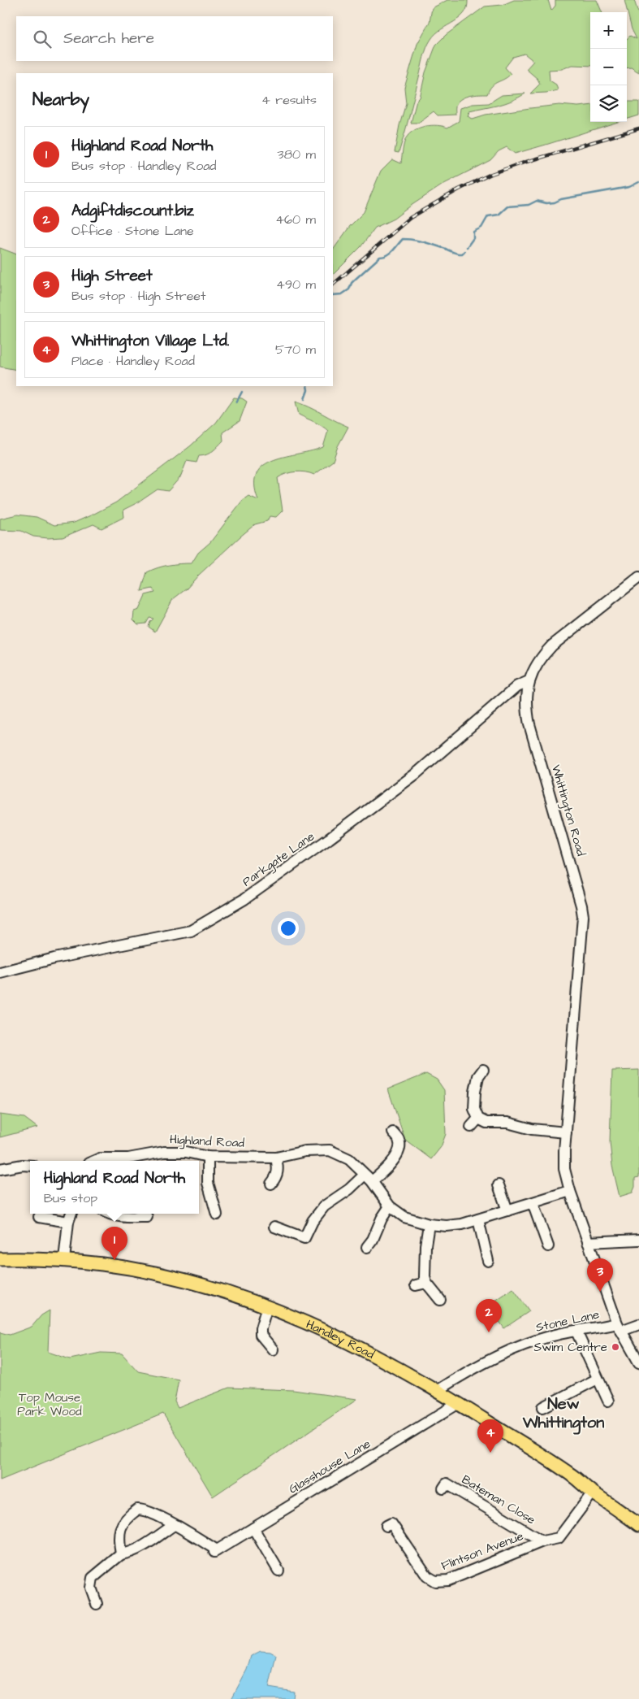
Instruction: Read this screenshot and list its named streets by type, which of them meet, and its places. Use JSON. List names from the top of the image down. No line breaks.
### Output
{"streets":{"main road":["Handley Road"],"street":["Whittington Road","Parkgate Lane","Highland Road","Stone Lane","Glasshouse Lane","Bateman Close","Flintson Avenue"]},"crossings":[["Whittington Road","Parkgate Lane"],["Whittington Road","Highland Road"],["Whittington Road","Stone Lane"],["Stone Lane","Handley Road"],["Handley Road","Glasshouse Lane"],["Handley Road","Flintson Avenue"],["Bateman Close","Flintson Avenue"]],"districts":["New Whittington"],"parks":["Top Mouse Park Wood"],"places":["Swim Centre"],"page":{"map_buttons":["+","−"],"search":"Search here","heading":["Nearby","4 results"],"list":[{"mark":"1","name":"Highland Road North","note":"Bus stop · Handley Road","value":"380 m"},{"mark":"2","name":"Adgiftdiscount.biz","note":"Office · Stone Lane","value":"460 m"},{"mark":"3","name":"High Street","note":"Bus stop · High Street","value":"490 m"},{"mark":"4","name":"Whittington Village Ltd.","note":"Place · Handley Road","value":"570 m"}],"popup":["Highland Road North","Bus stop"],"pins":["1","3","2","4"]}}
